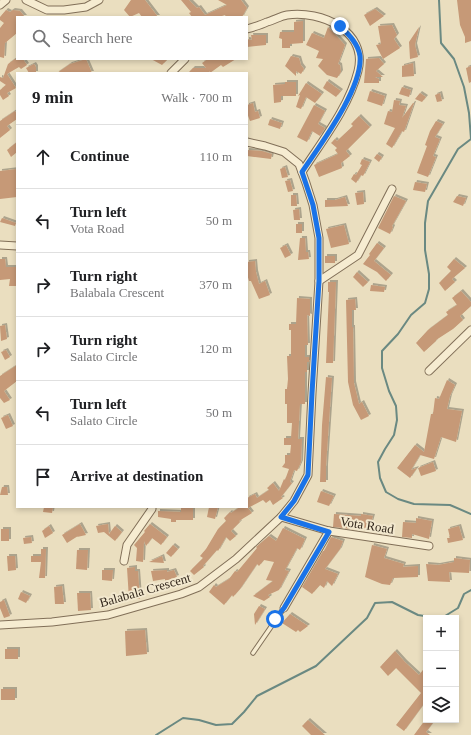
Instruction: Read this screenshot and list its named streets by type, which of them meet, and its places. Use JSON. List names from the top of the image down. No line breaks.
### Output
{"streets":{"street":["Vota Road","Balabala Crescent"]},"crossings":[["Vota Road","Balabala Crescent"]],"page":{"search":"Search here","heading":["9 min","Walk · 700 m"],"list":[["Continue","110 m"],["Turn left","Vota Road","50 m"],["Turn right","Balabala Crescent","370 m"],["Turn right","Salato Circle","120 m"],["Turn left","Salato Circle","50 m"],"Arrive at destination"],"map_buttons":["+","−"]}}
